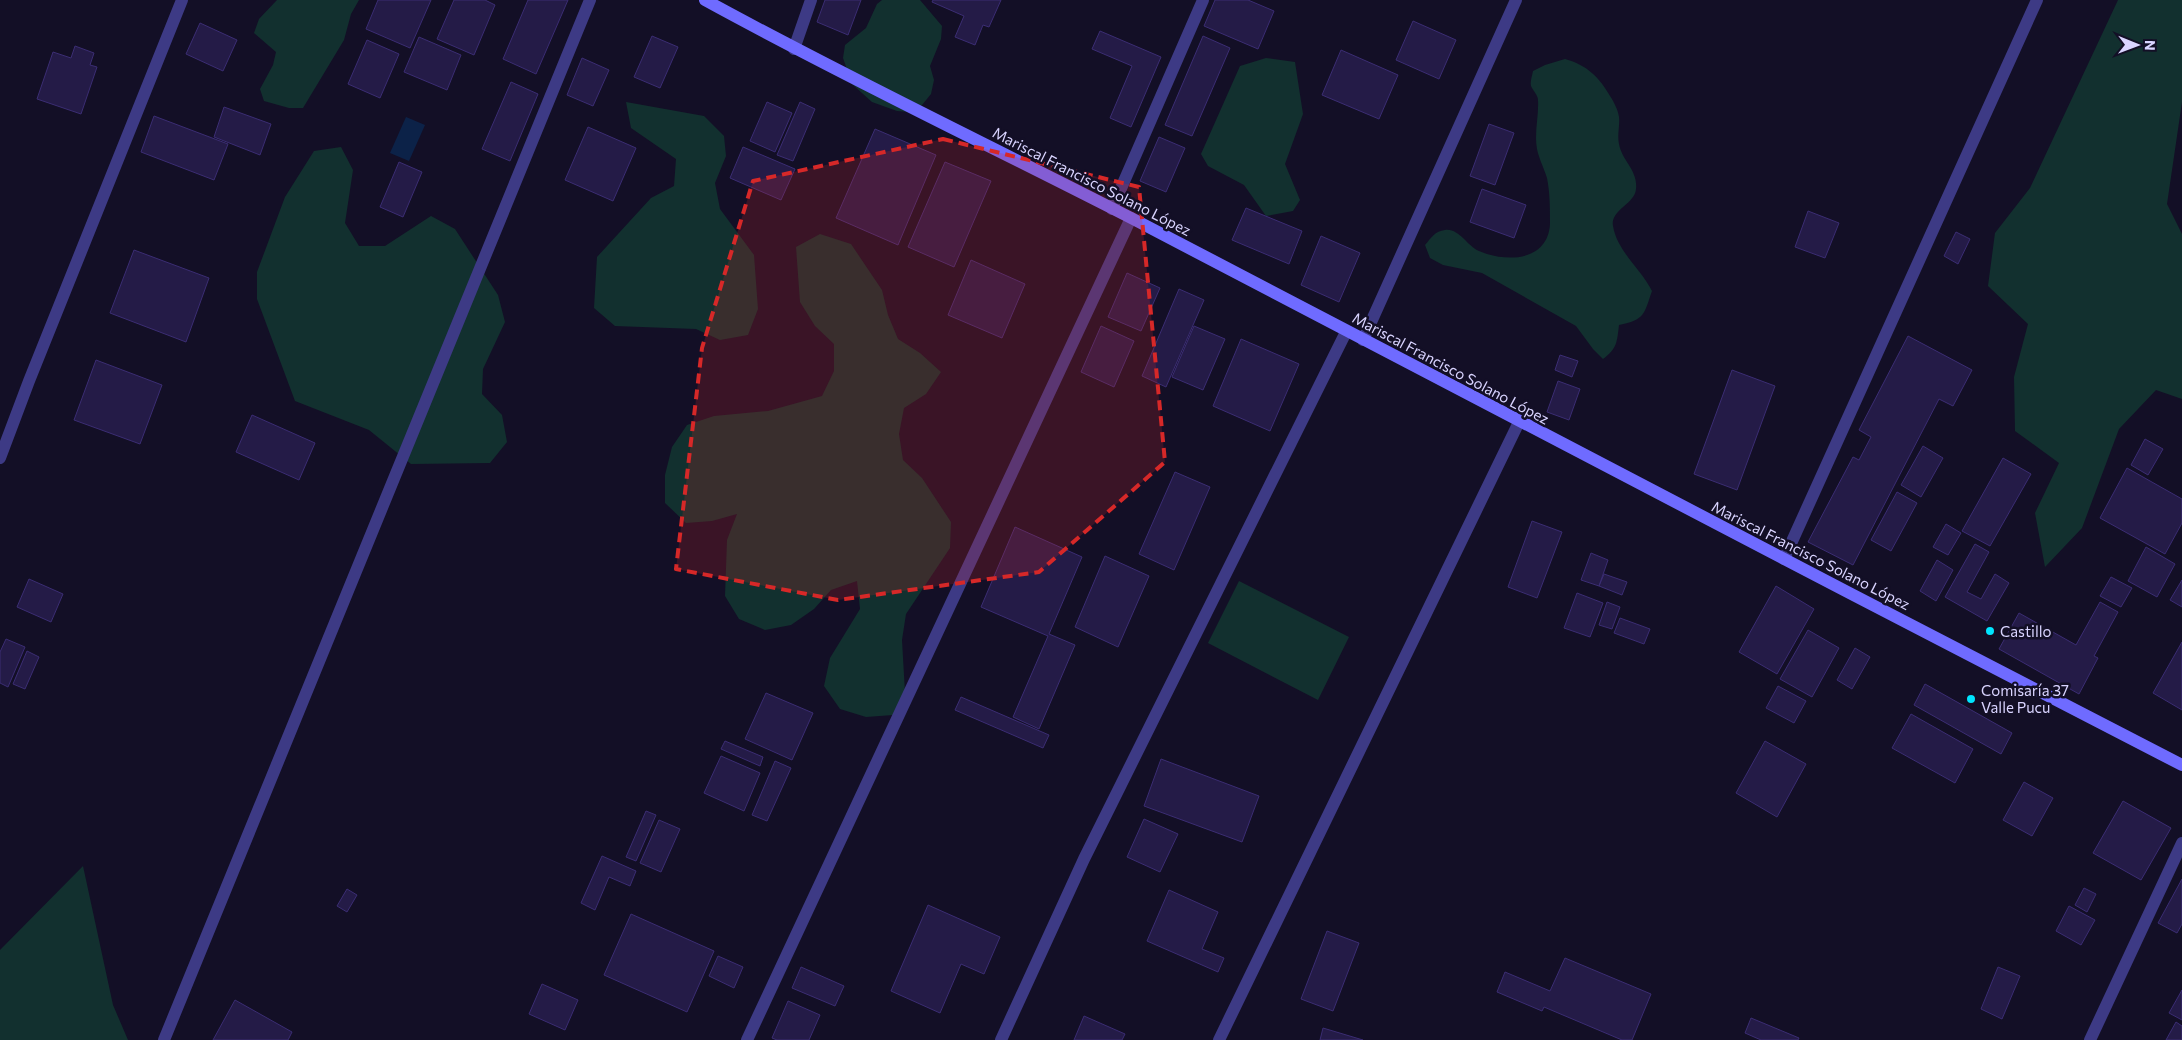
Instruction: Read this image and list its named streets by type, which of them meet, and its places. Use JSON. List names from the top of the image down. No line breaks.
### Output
{"streets":{"main road":["Mariscal Francisco Solano López"]},"places":["Castillo","Comisaría 37 Valle Pucu"],"north":"right"}
